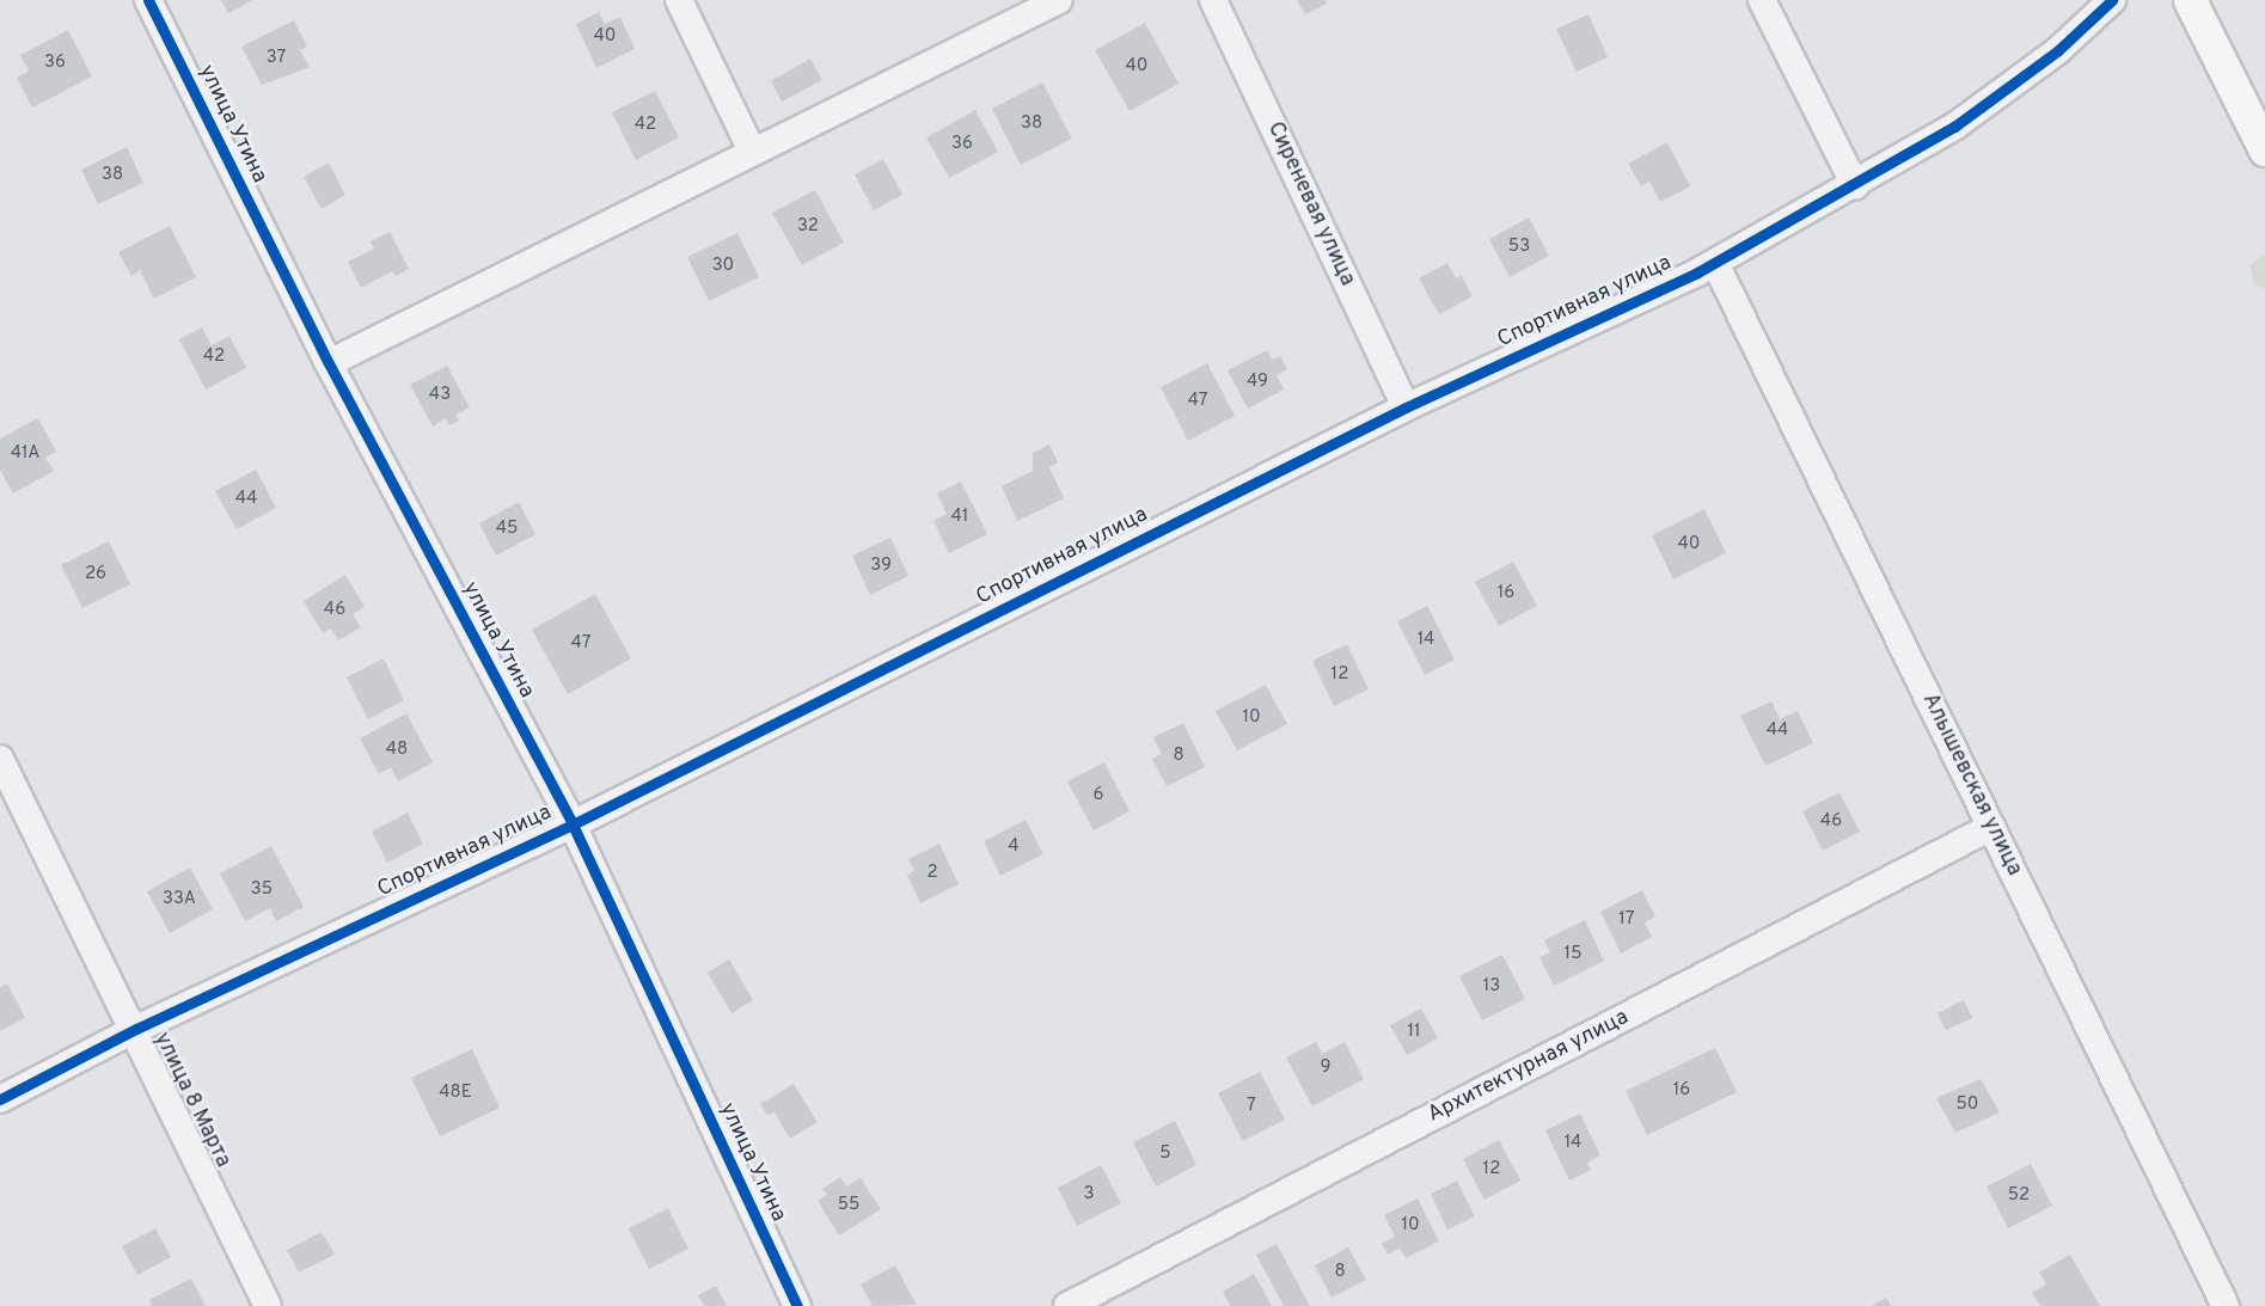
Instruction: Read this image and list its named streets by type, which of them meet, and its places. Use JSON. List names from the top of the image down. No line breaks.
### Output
{"streets":{"street":["улица Утина","Сиреневая улица","Спортивная улица","Алышевская улица","Архитектурная улица","улица 8 Марта"]},"crossings":[["улица Утина","Спортивная улица"],["Сиреневая улица","Спортивная улица"],["Спортивная улица","Алышевская улица"],["Спортивная улица","улица 8 Марта"],["Алышевская улица","Архитектурная улица"]],"house_numbers":["40","37","36","40","38","42","36","38","32","53","30","42","49","43","47","41А","44","41","45","40","39","26","16","46","14","47","12","10","44","48","8","6","46","4","2","35","33А","17","15","13","11","9","16","48Е","50","7","14","5","12","3","52","55","10","8"]}
